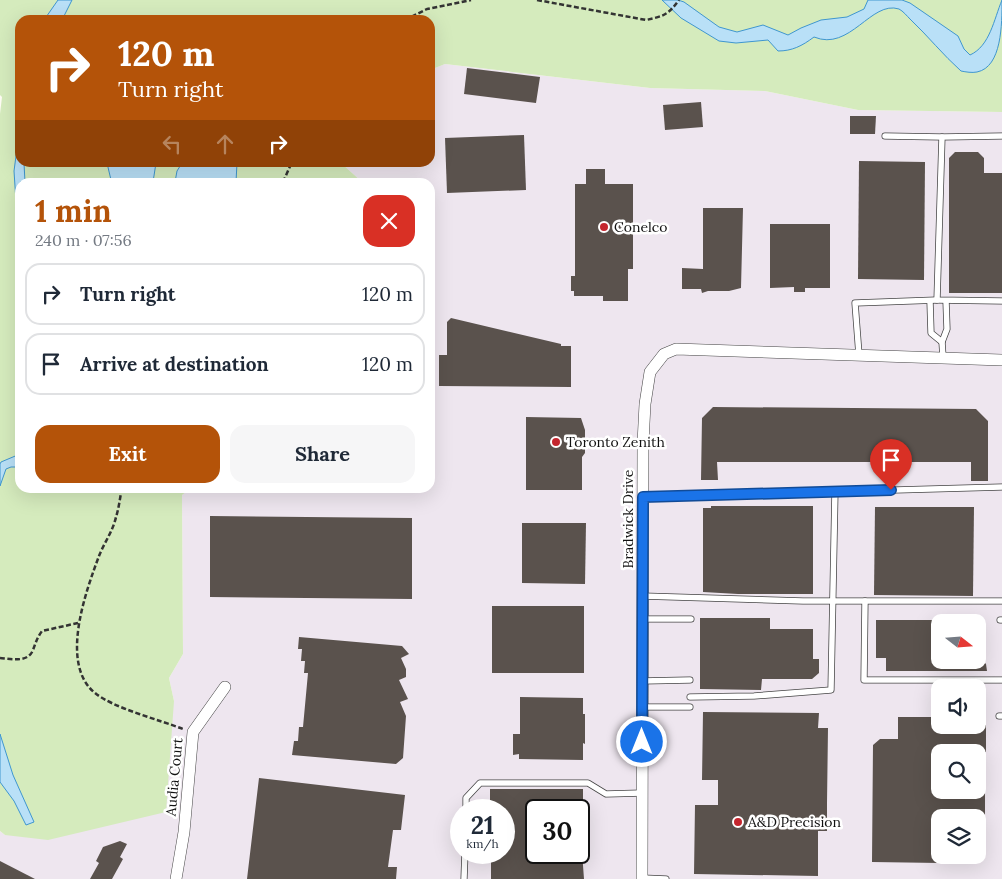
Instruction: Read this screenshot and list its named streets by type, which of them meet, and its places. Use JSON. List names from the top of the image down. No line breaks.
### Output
{"streets":{"street":["Bradwick Drive","Audia Court"]},"places":["Conelco","Toronto Zenith","A&D Precision"],"north":"right","page":{"turn":["120 m","Turn right"],"heading":["1 min","240 m · 07:56"],"list":[{"name":"Turn right","value":"120 m"},{"name":"Arrive at destination","value":"120 m"}],"buttons":["Exit","Share"],"speed":"21 km/h","limit":"30"}}
